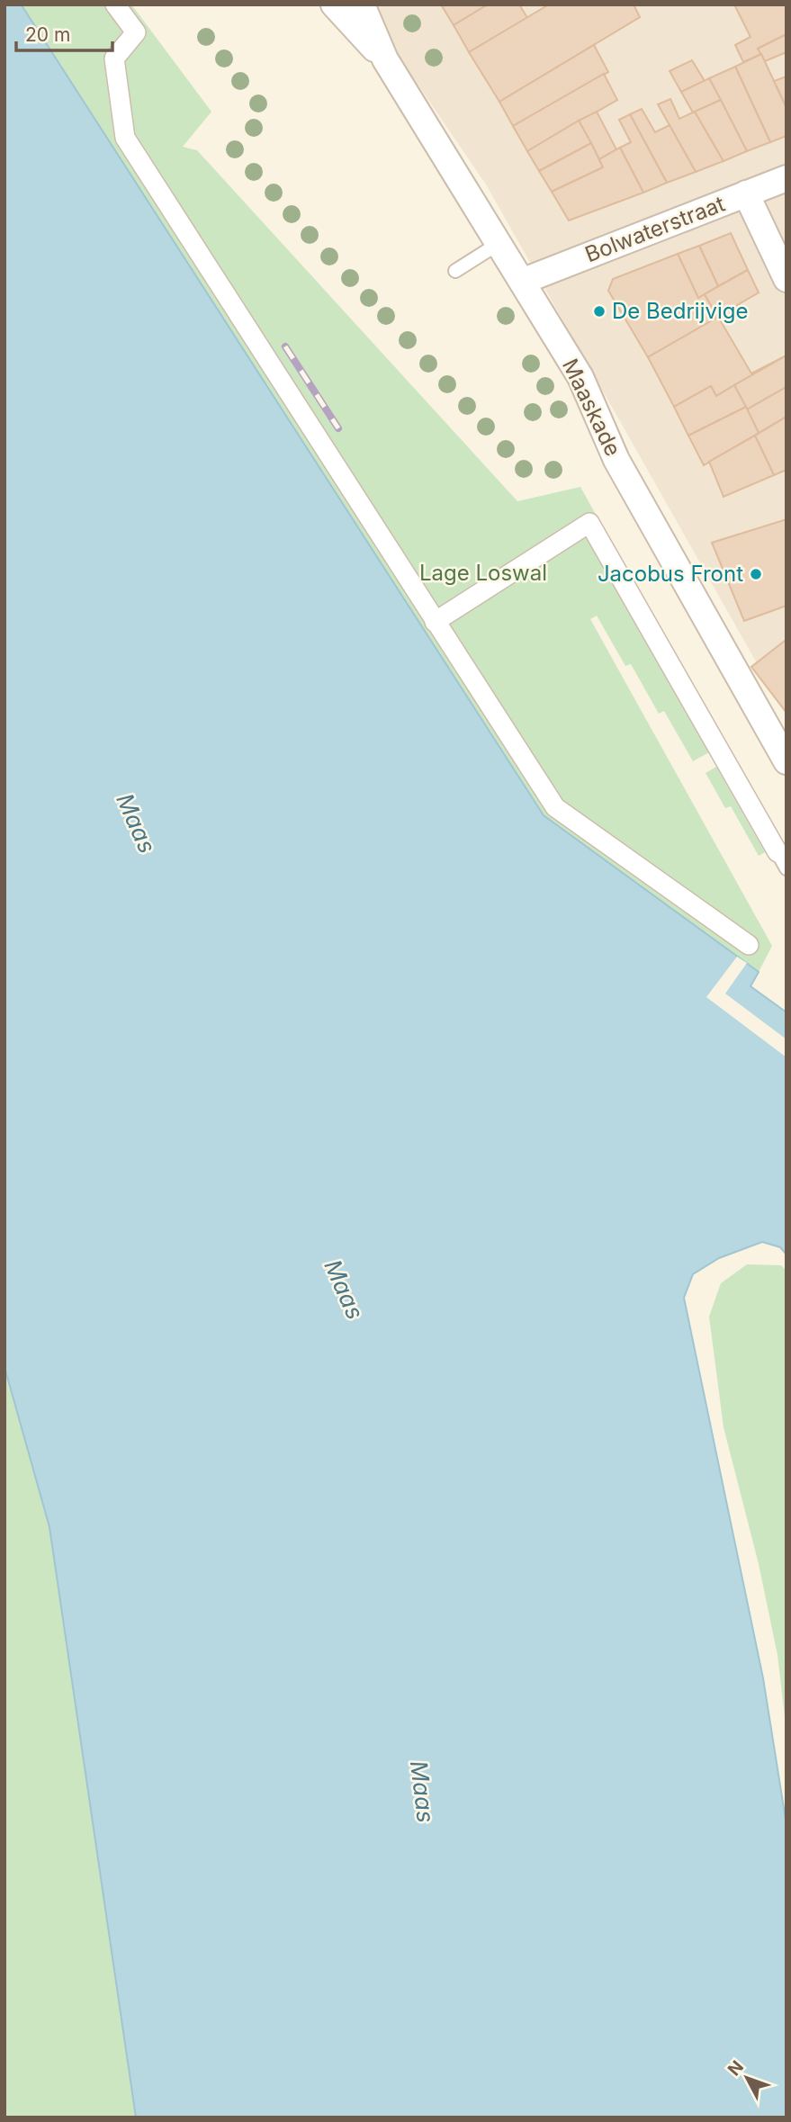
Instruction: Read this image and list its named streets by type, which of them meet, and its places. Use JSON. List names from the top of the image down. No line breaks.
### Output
{"streets":{"street":["Bolwaterstraat","Maaskade"]},"crossings":[["Bolwaterstraat","Maaskade"]],"water":["Maas"],"parks":["Lage Loswal"],"places":["De Bedrijvige","Jacobus Front"],"scale_bar":"20 m","north":"top left"}
